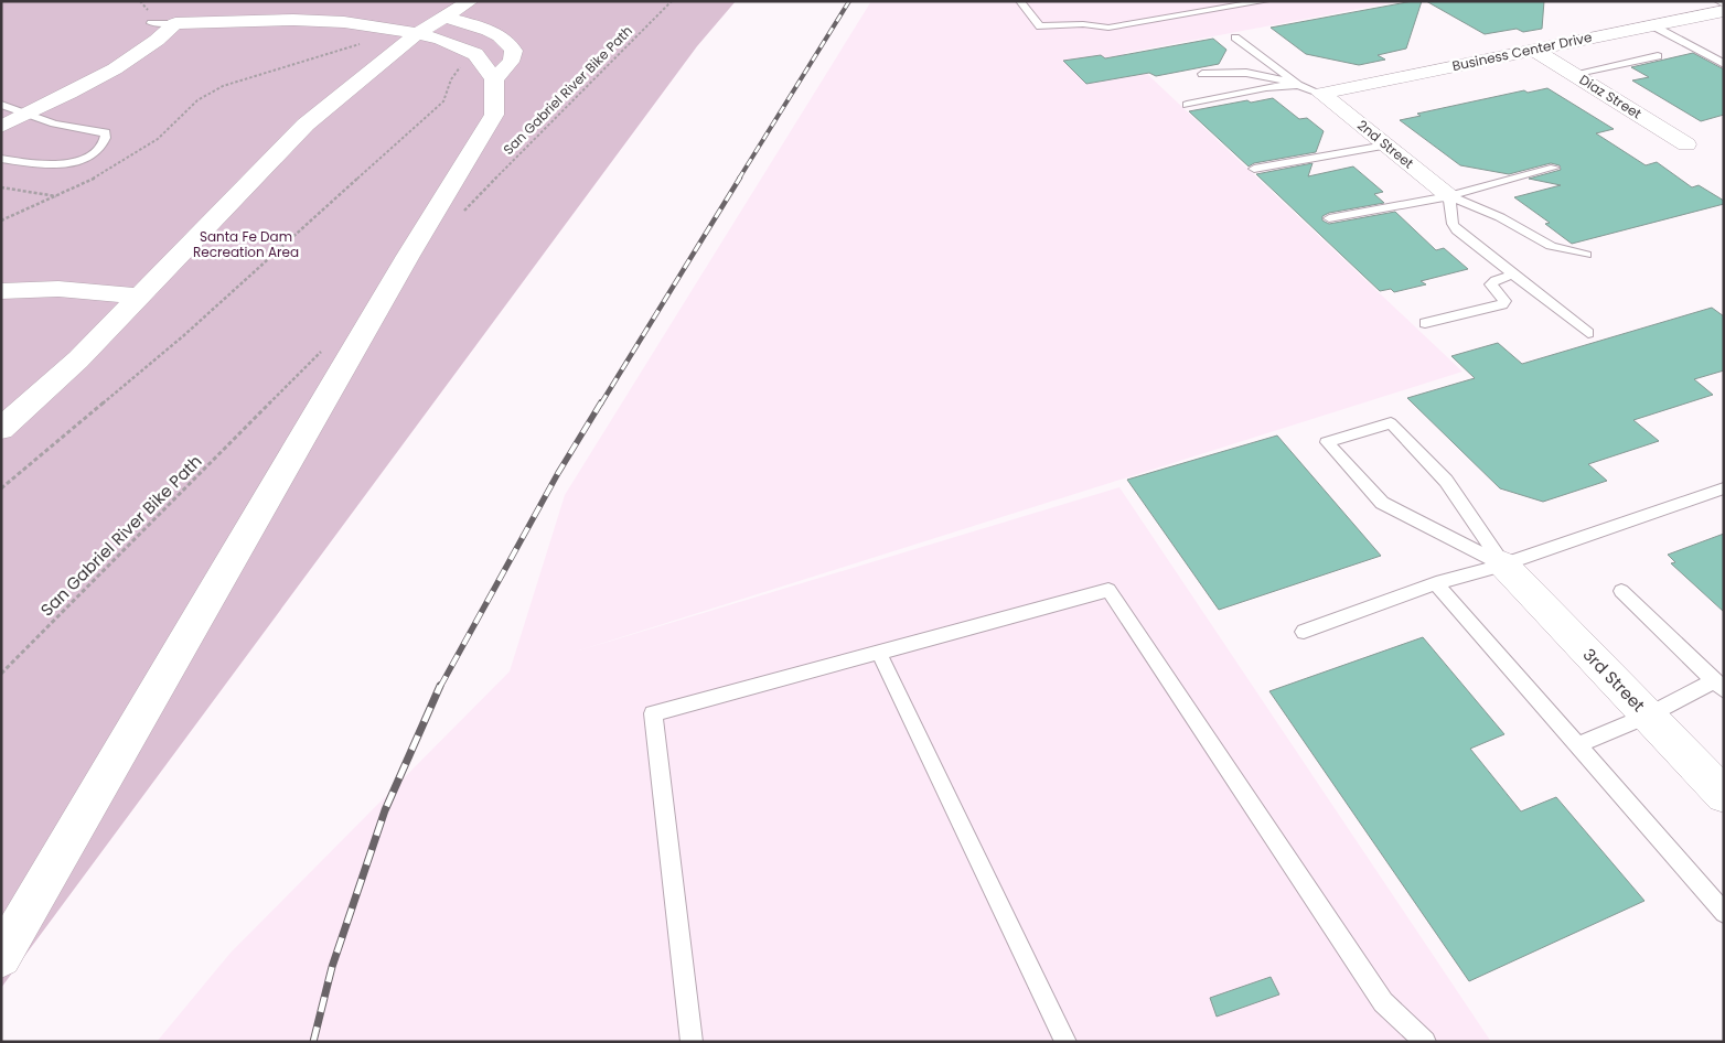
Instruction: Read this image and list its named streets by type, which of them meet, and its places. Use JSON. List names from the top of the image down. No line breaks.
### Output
{"streets":{"street":["Business Center Drive","Diaz Street","2nd Street","3rd Street"],"path":["San Gabriel River Bike Path"]},"crossings":[["Business Center Drive","Diaz Street"],["Business Center Drive","2nd Street"]],"parks":["Santa Fe Dam Recreation Area"]}
